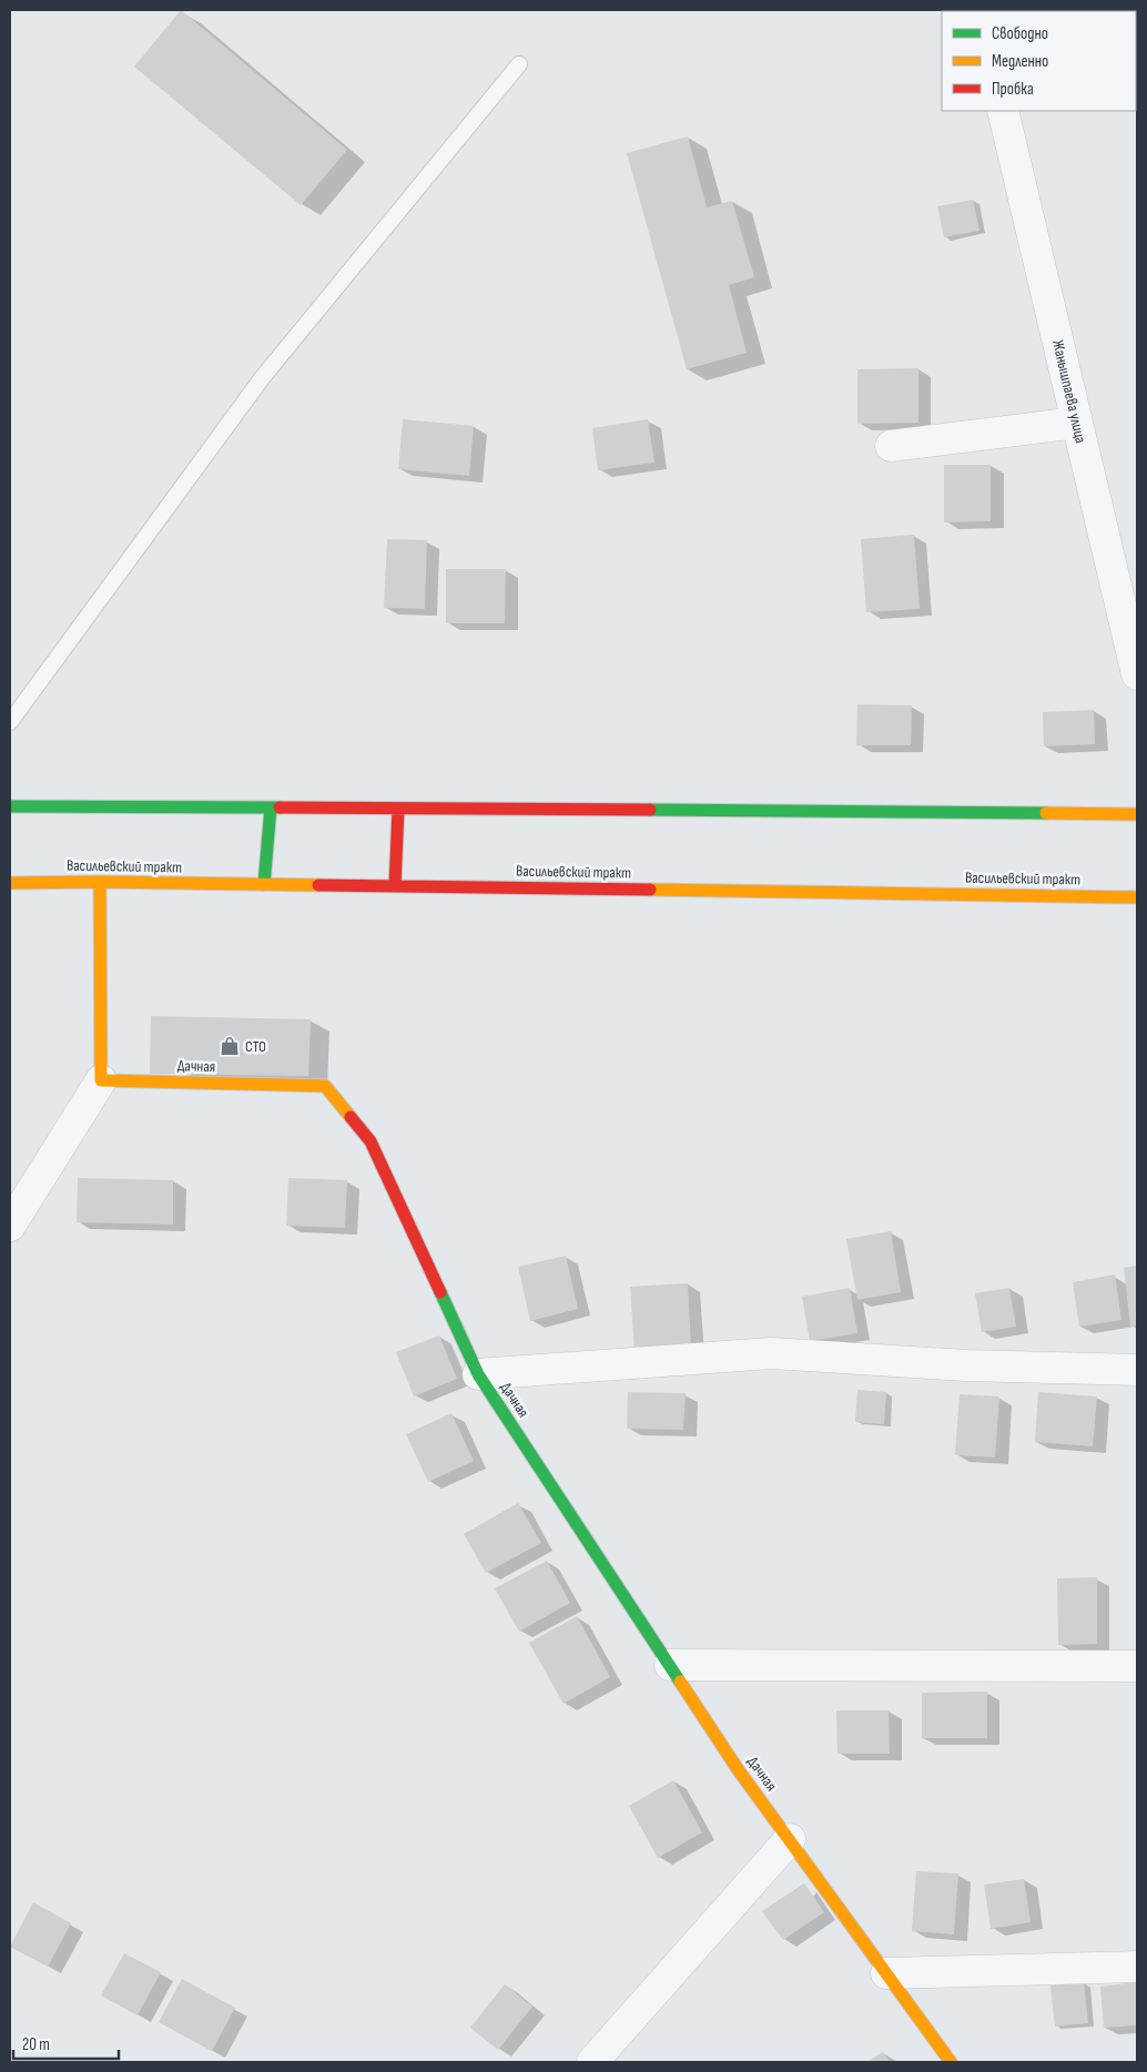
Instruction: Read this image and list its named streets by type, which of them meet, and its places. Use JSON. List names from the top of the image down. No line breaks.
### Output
{"streets":{"main road":["Васильевский тракт","Дачная"],"street":["Жанышпаева улица"]},"places":{"shop":["СТО"]},"legend":["Свободно","Медленно","Пробка"],"scale_bar":"20 m"}
